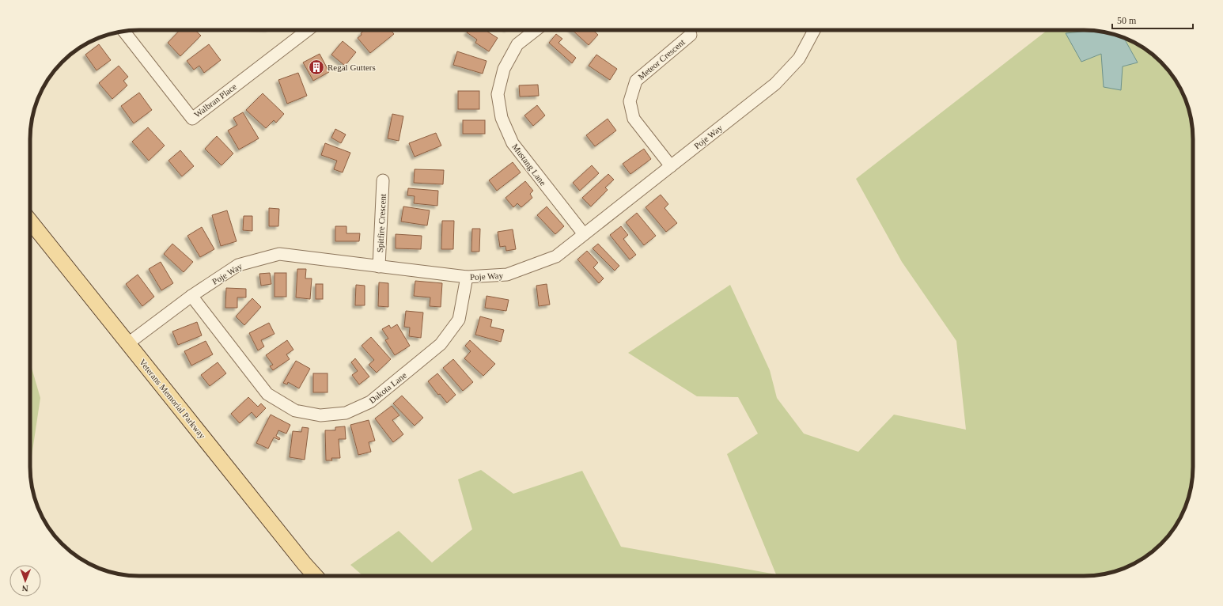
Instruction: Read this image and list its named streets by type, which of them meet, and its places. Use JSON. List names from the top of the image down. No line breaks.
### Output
{"streets":{"main road":["Veterans Memorial Parkway"],"street":["Meteor Crescent","Walbran Place","Poje Way","Mustang Lane","Spitfire Crescent","Dakota Lane"]},"crossings":[["Meteor Crescent","Poje Way"],["Poje Way","Mustang Lane"],["Poje Way","Spitfire Crescent"],["Poje Way","Dakota Lane"],["Poje Way","Veterans Memorial Parkway"]],"places":{"building":["Regal Gutters"]},"scale_bar":"50 m","north":"bottom"}
